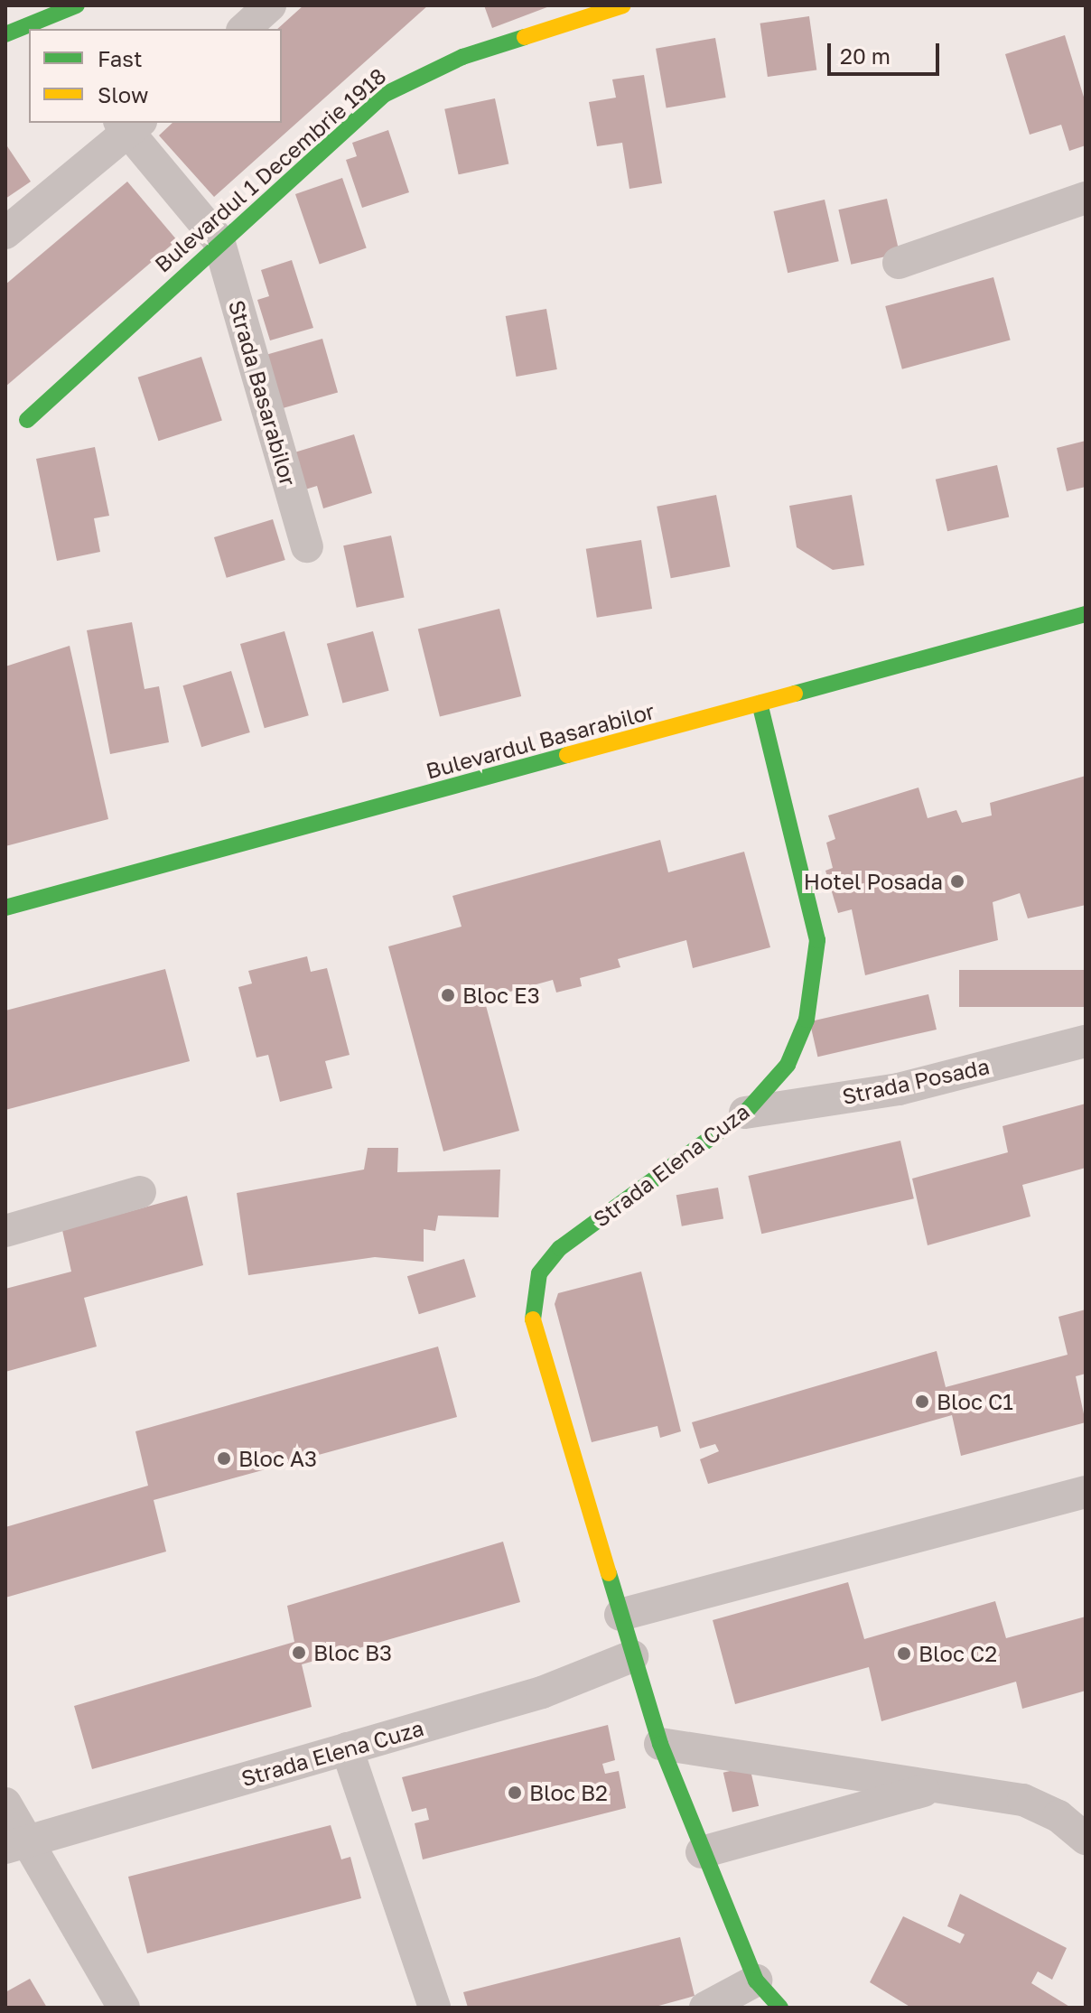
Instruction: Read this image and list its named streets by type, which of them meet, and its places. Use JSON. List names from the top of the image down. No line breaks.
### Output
{"streets":{"street":["Bulevardul 1 Decembrie 1918","Strada Basarabilor","Bulevardul Basarabilor","Strada Posada","Strada Elena Cuza"]},"crossings":[["Bulevardul 1 Decembrie 1918","Strada Basarabilor"],["Bulevardul Basarabilor","Strada Elena Cuza"],["Strada Posada","Strada Elena Cuza"]],"places":["Hotel Posada","Bloc E3","Bloc C1","Bloc A3","Bloc B3","Bloc C2","Bloc B2"],"legend":["Fast","Slow"],"scale_bar":"20 m"}
